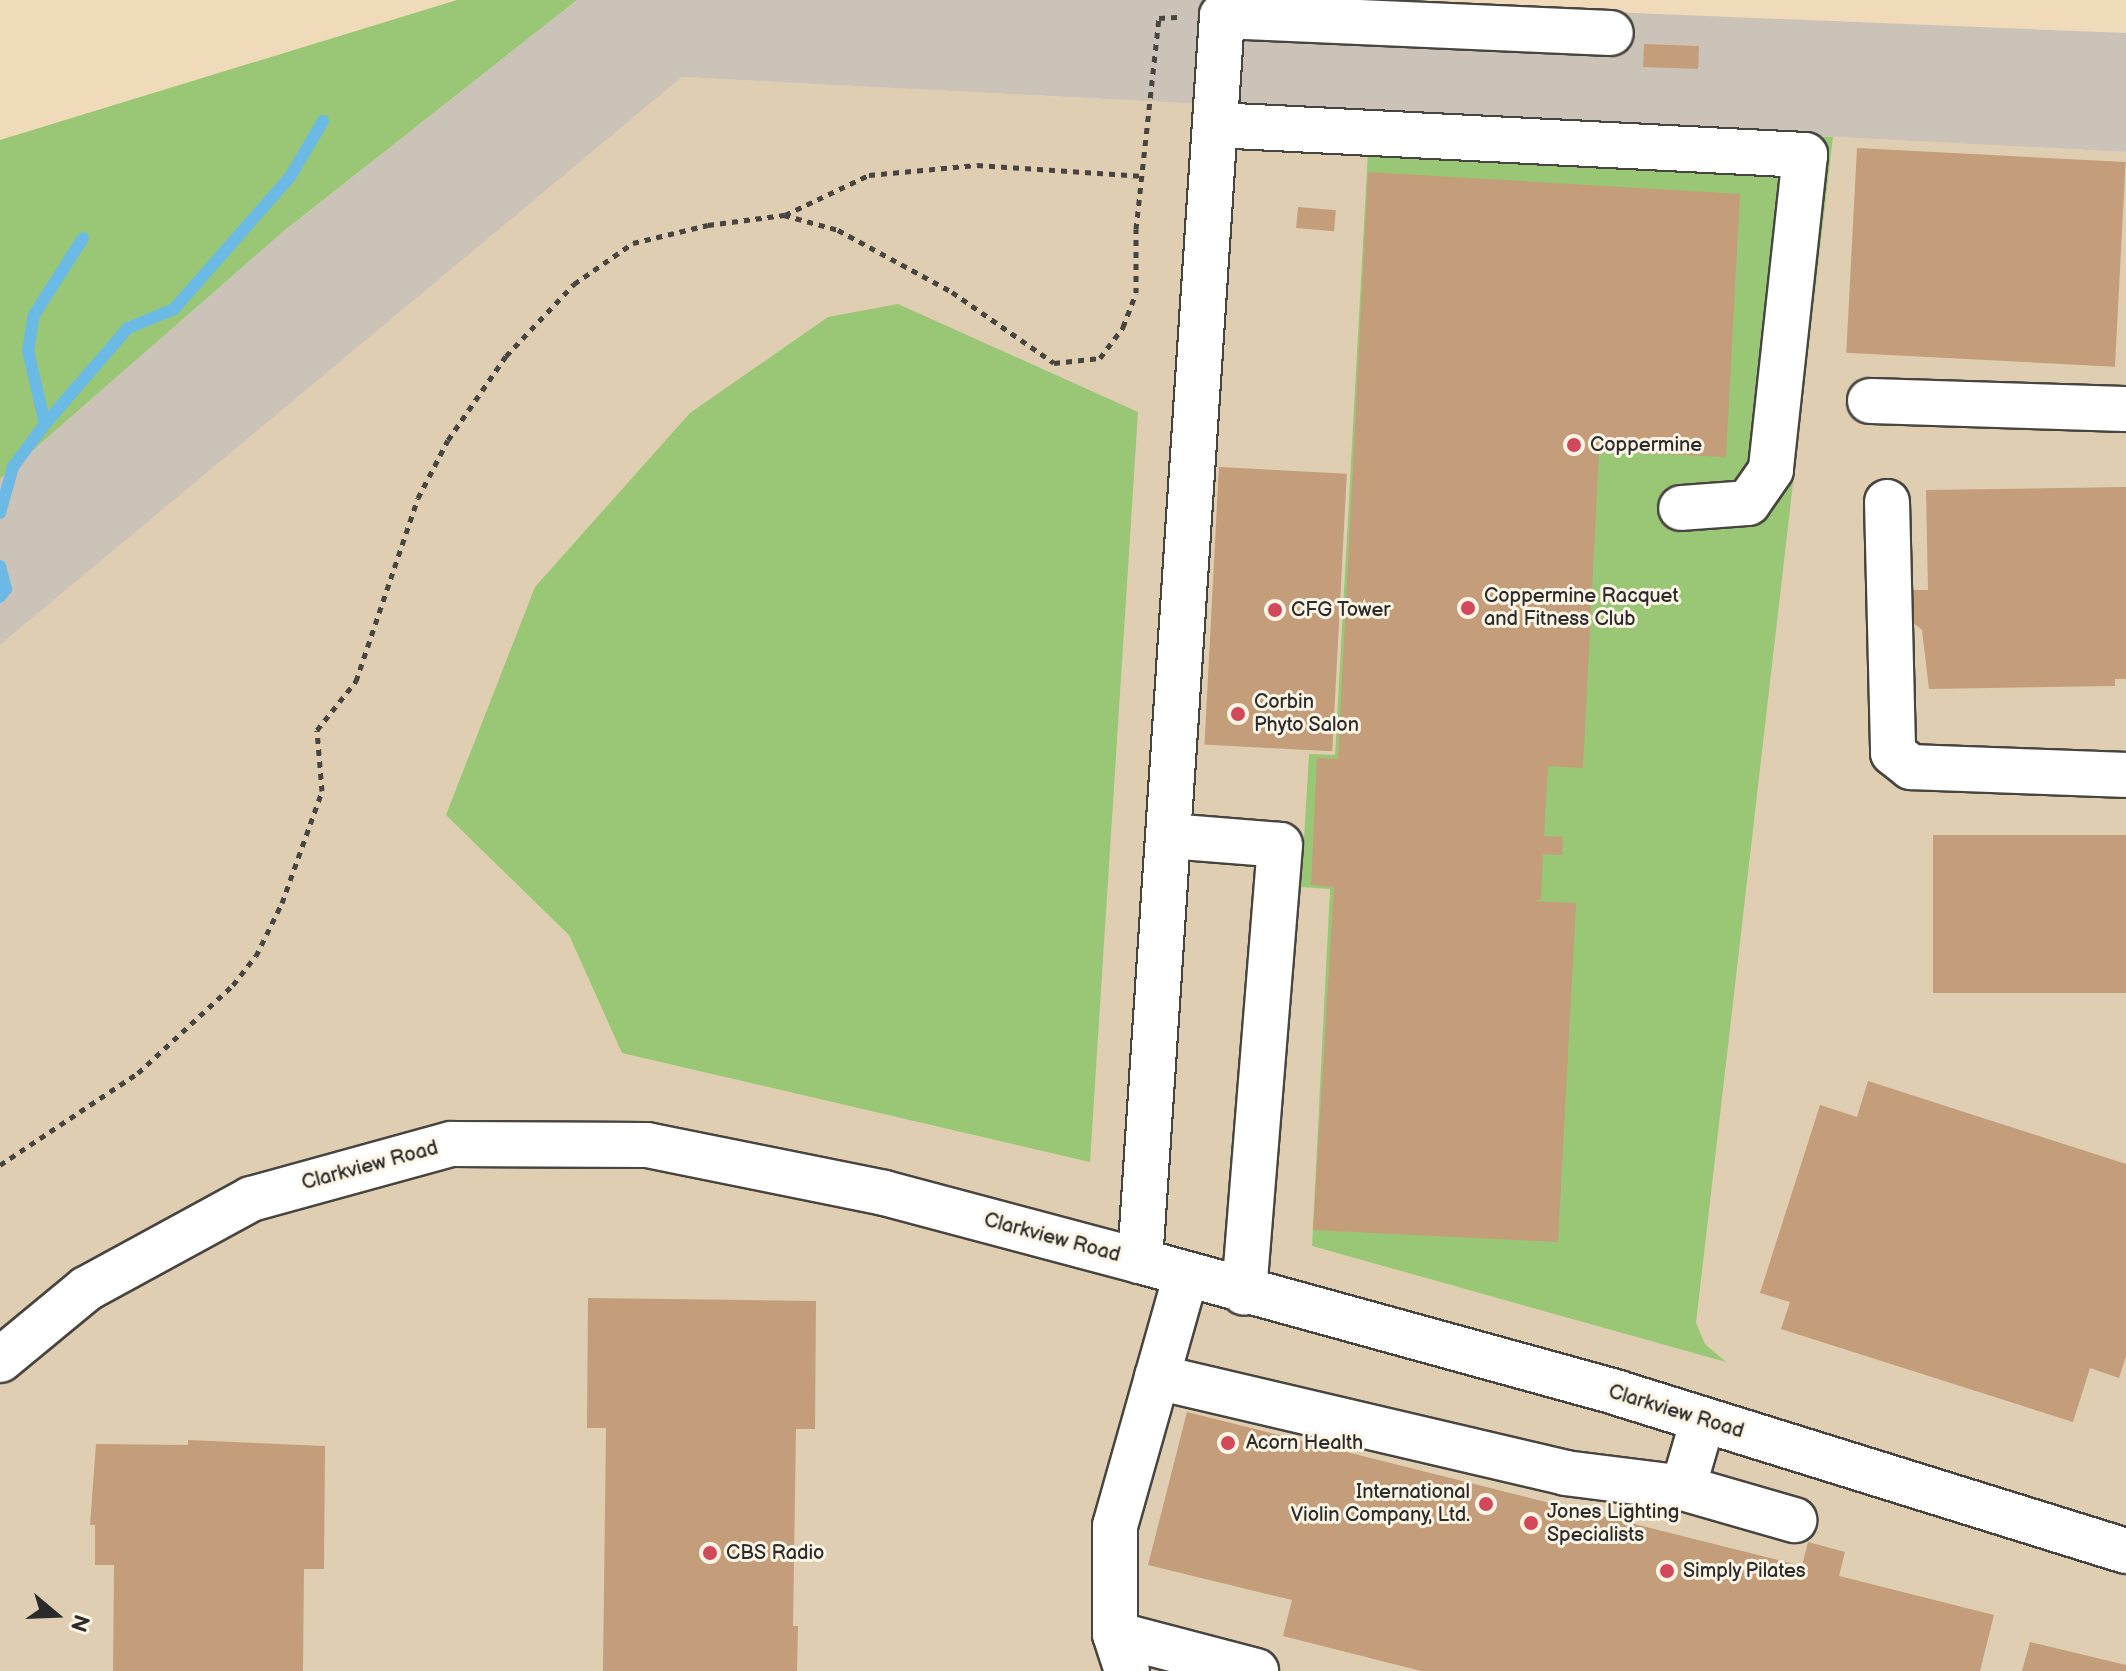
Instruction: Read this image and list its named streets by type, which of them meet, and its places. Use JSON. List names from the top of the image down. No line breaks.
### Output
{"streets":{"street":["Clarkview Road"]},"places":["Coppermine","Coppermine Racquet and Fitness Club","CFG Tower","Corbin Phyto Salon","Acorn Health","International Violin Company, Ltd.","Jones Lighting Specialists","CBS Radio","Simply Pilates"],"north":"right"}
